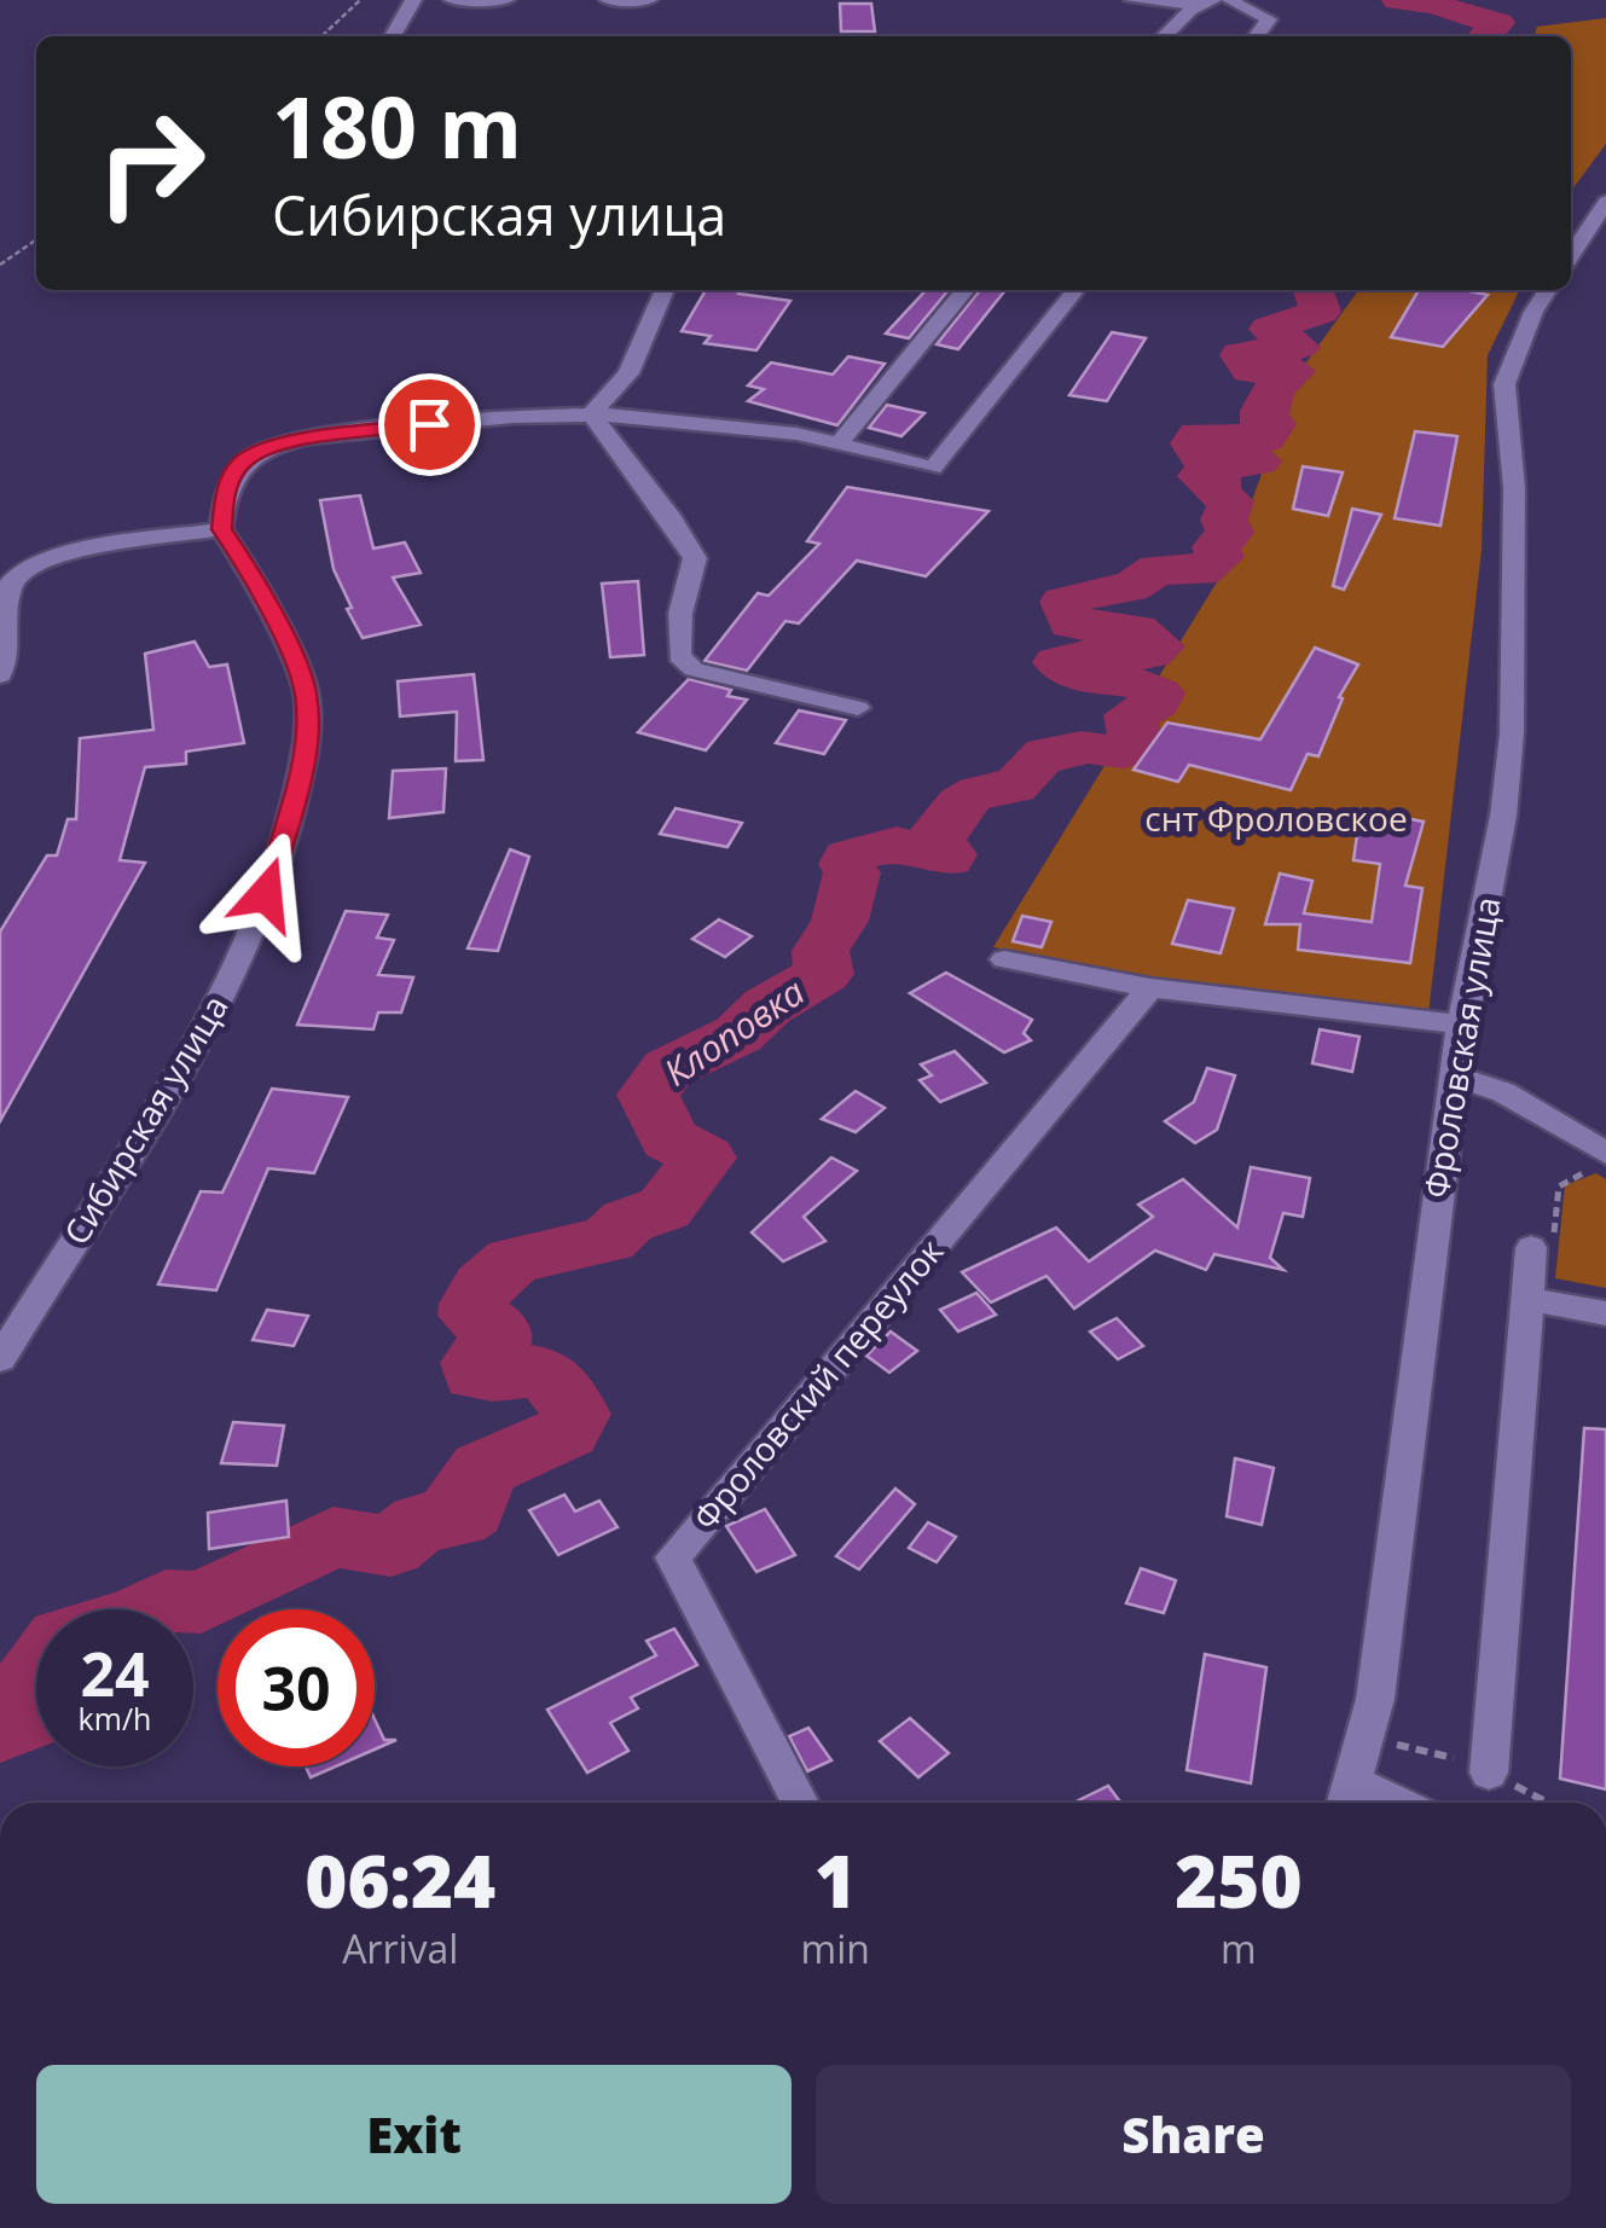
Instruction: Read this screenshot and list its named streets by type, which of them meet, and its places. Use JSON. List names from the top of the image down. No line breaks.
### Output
{"streets":{"street":["Фроловская улица","Сибирская улица","Фроловский переулок"]},"water":["Клоповка"],"parks":["снт Фроловское"],"page":{"turn":["180 m","Сибирская улица"],"speed":"24 km/h","limit":"30","eta":["06:24","Arrival","1","min","250","m"],"buttons":["Exit","Share"]}}
